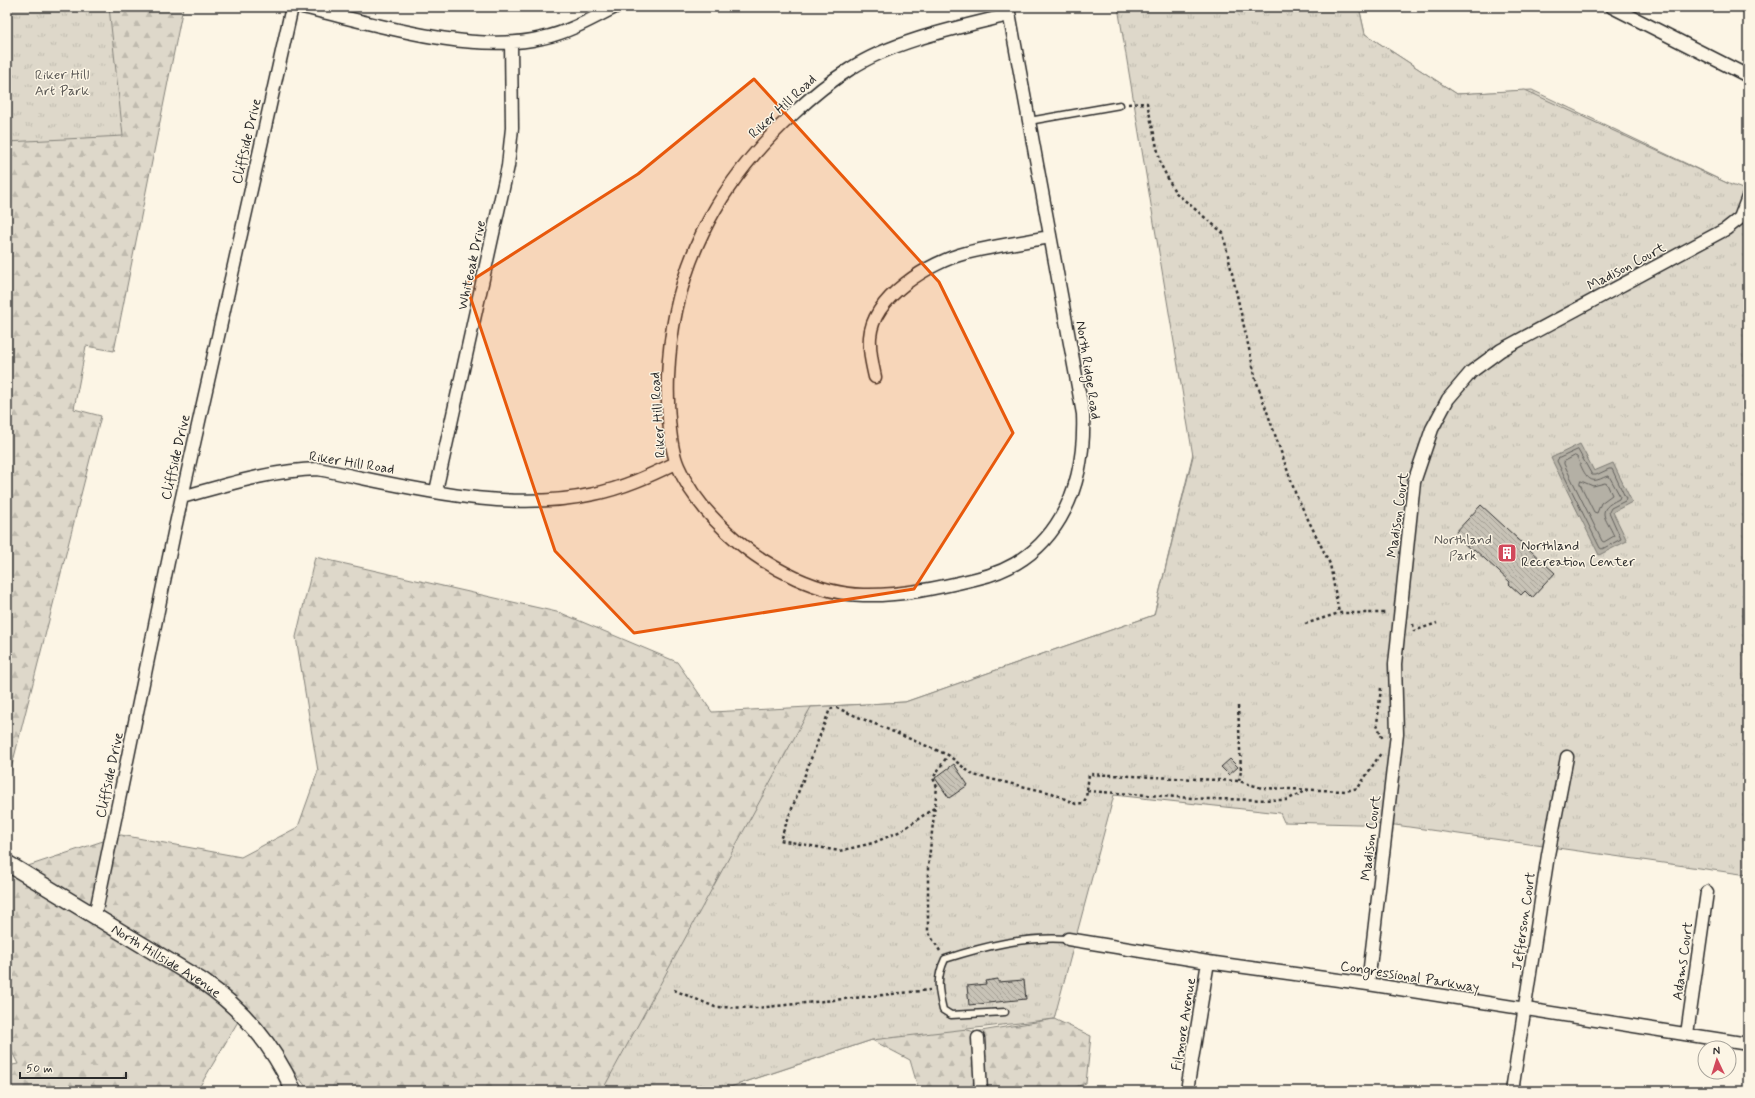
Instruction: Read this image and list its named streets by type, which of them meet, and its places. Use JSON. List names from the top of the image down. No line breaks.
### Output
{"streets":{"street":["Riker Hill Road","Cliffside Drive","Whiteoak Drive","Madison Court","North Ridge Road","Jefferson Court","North Hillside Avenue","Adams Court","Congressional Parkway","Filmore Avenue"]},"crossings":[["Riker Hill Road","Cliffside Drive"],["Riker Hill Road","Whiteoak Drive"],["Riker Hill Road","North Ridge Road"],["Cliffside Drive","North Hillside Avenue"],["Madison Court","Congressional Parkway"],["Jefferson Court","Congressional Parkway"],["Adams Court","Congressional Parkway"],["Congressional Parkway","Filmore Avenue"]],"parks":["Riker Hill Art Park","Northland Park"],"places":{"building":["Northland Recreation Center"]},"scale_bar":"50 m","north":"top"}
